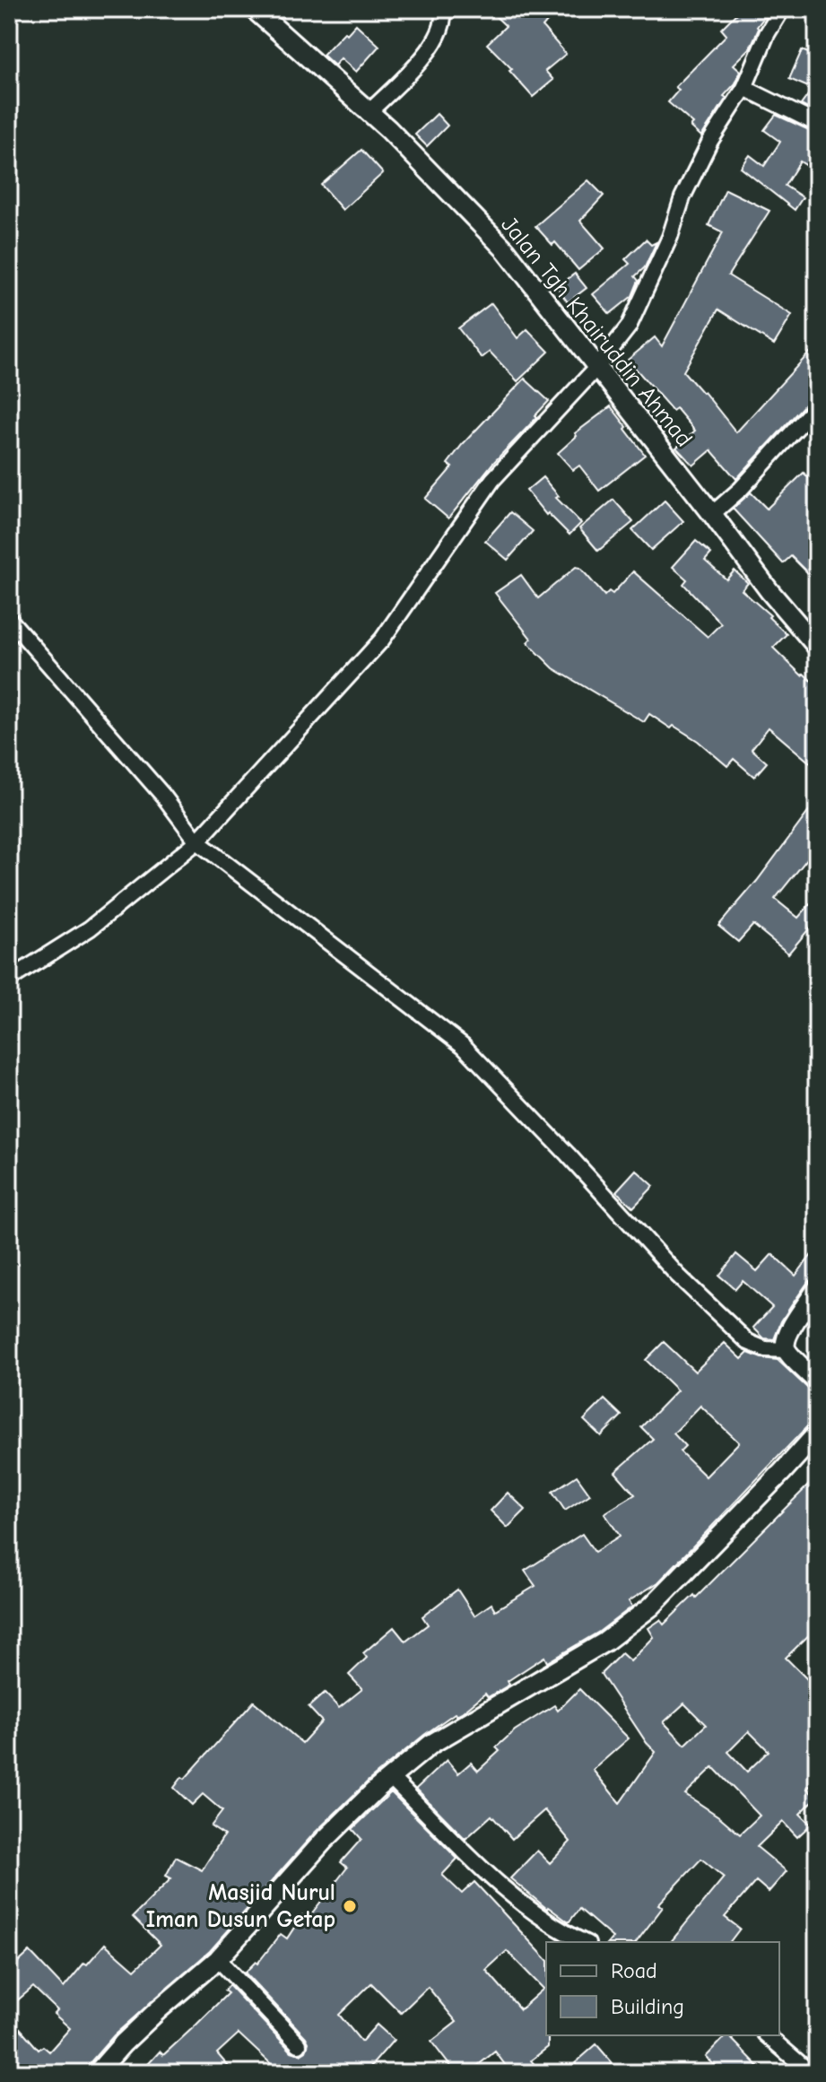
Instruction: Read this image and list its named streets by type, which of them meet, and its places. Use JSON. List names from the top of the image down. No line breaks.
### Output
{"streets":{"street":["Jalan Tgh Khairuddin Ahmad"]},"places":["Masjid Nurul Iman Dusun Getap"],"legend":["Road","Building"]}
